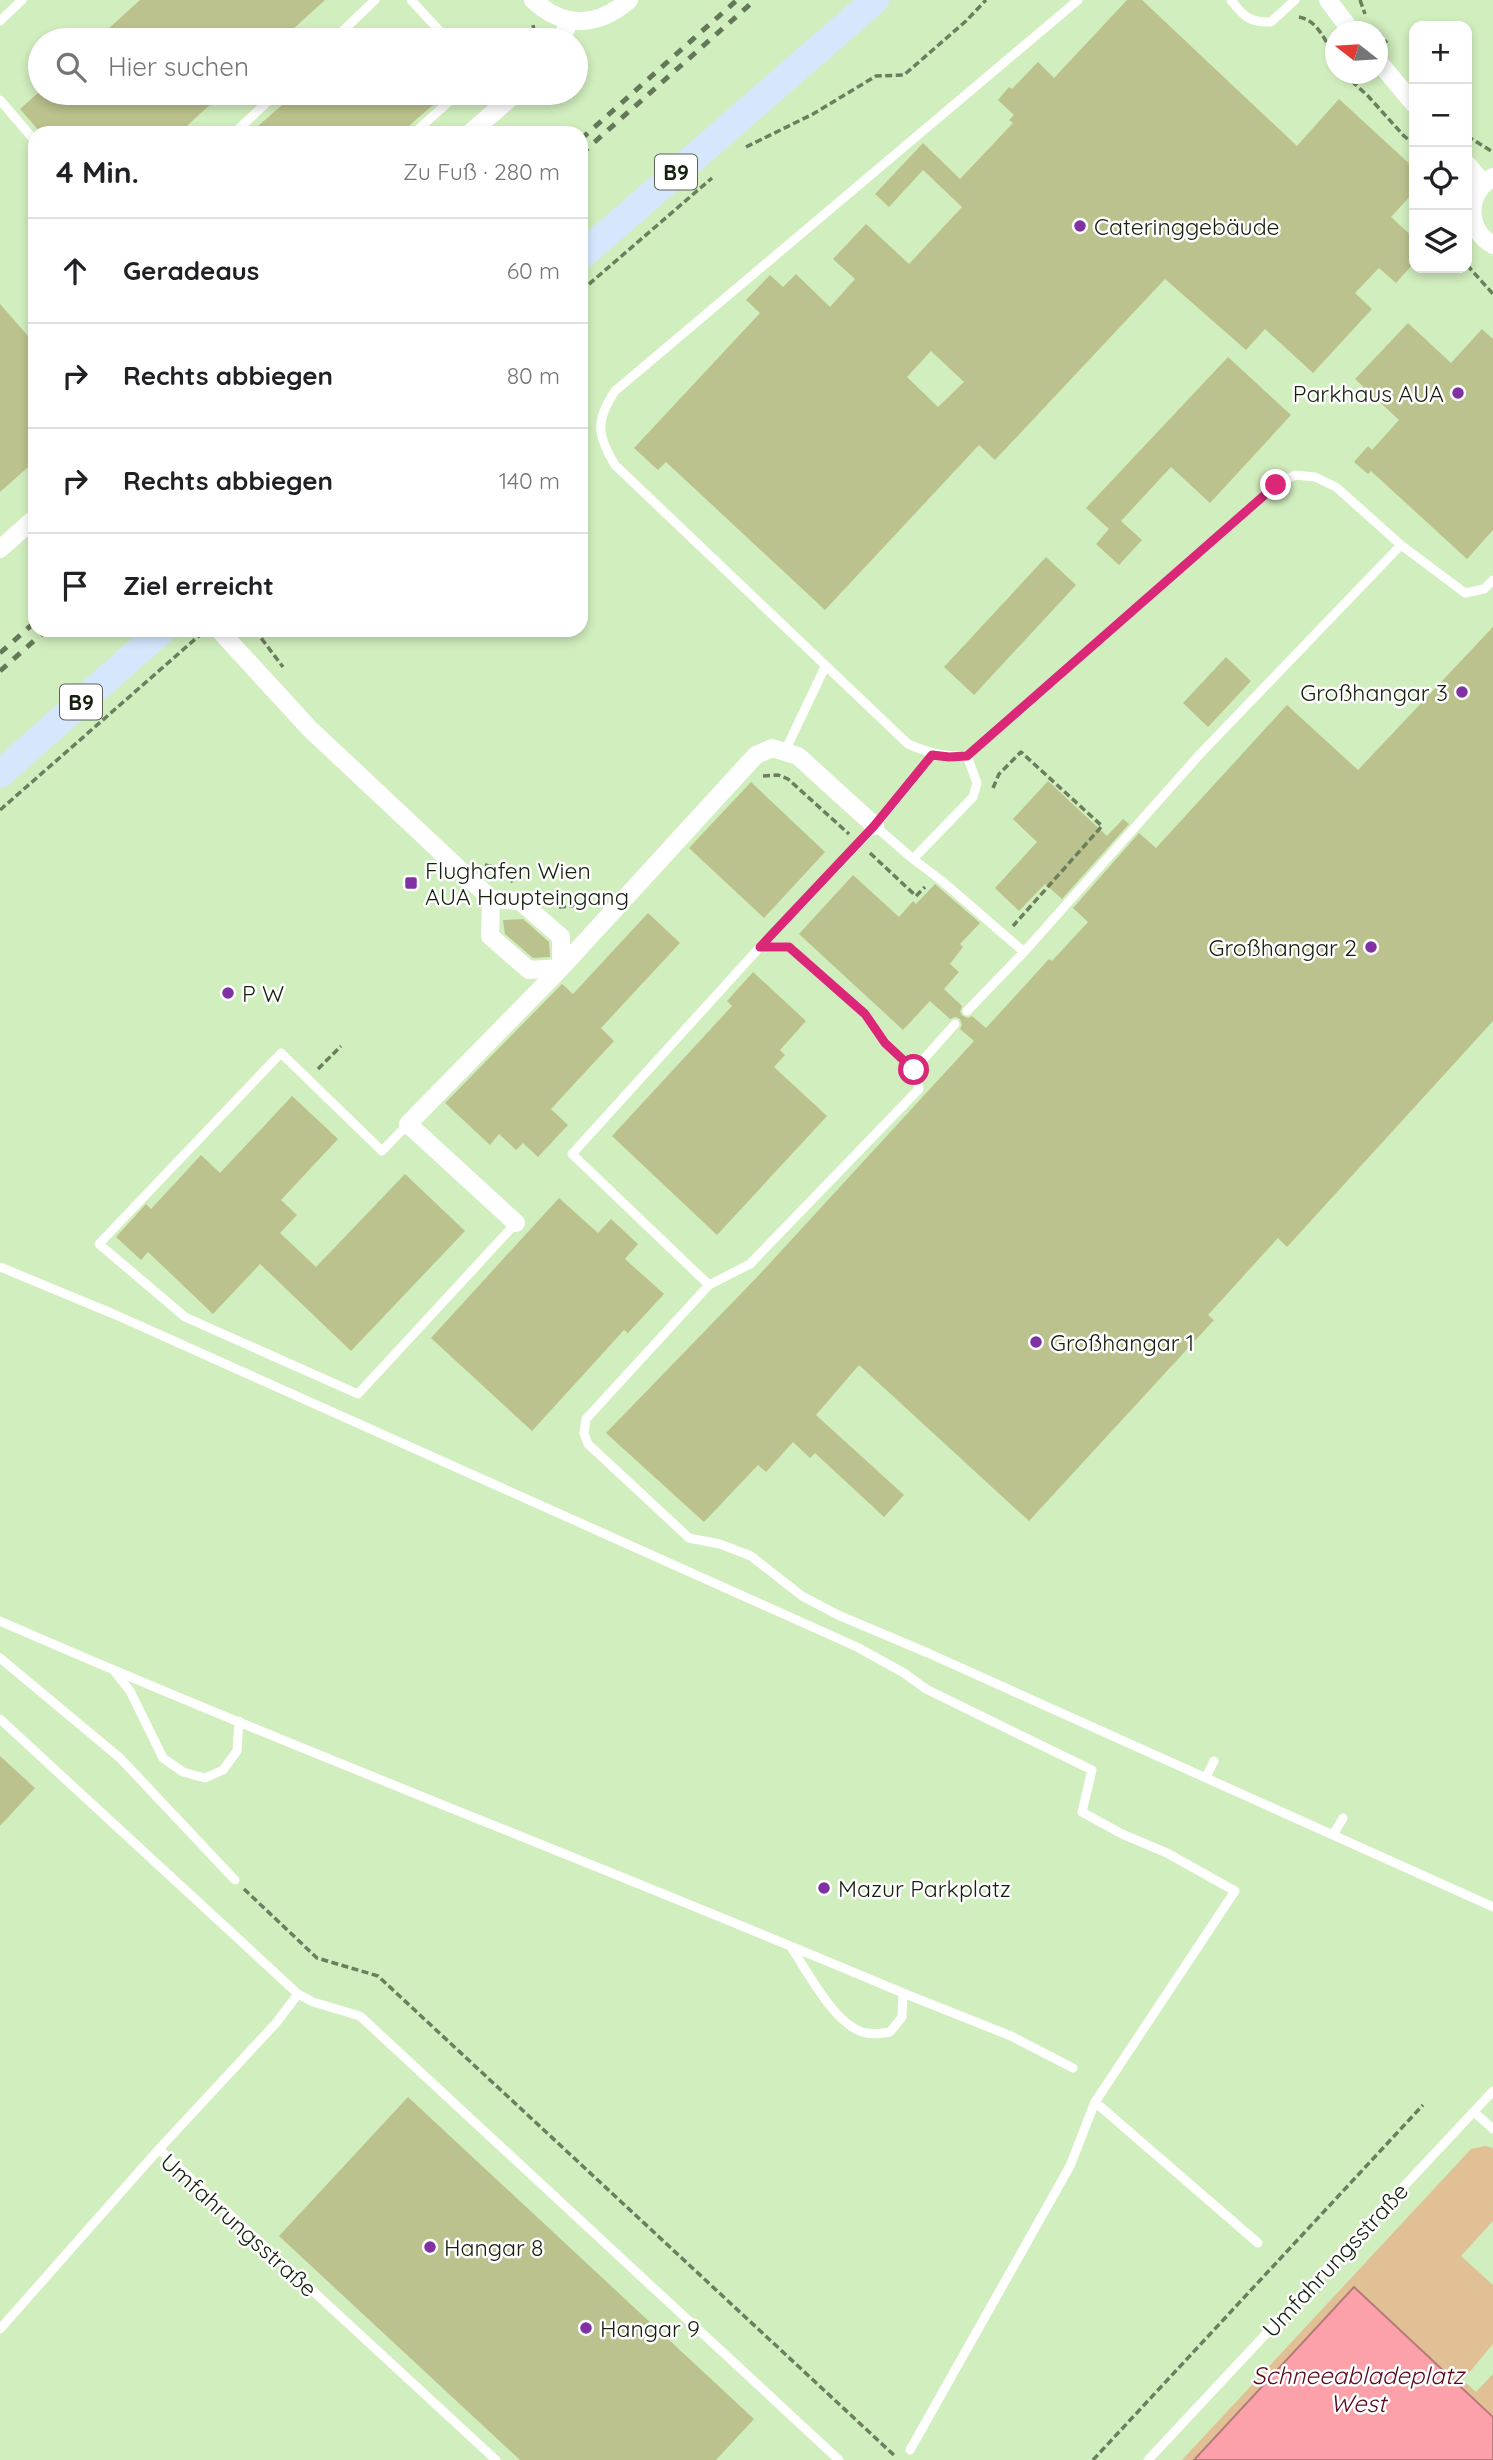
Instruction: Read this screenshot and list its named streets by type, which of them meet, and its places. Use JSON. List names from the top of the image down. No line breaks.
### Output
{"streets":{"main road":["B9"],"lane":["Umfahrungsstraße"]},"water":["Schneeabladeplatz West"],"places":{"other":["Cateringgebäude","Parkhaus AUA","Großhangar 3","Großhangar 2","P W","Großhangar 1","Mazur Parkplatz","Hangar 8","Hangar 9"],"transit":["Flughafen Wien AUA Haupteingang"]},"north":"left","page":{"map_buttons":["+","−"],"search":"Hier suchen","heading":["4 Min.","Zu Fuß · 280 m"],"list":[["Geradeaus","60 m"],["Rechts abbiegen","80 m"],["Rechts abbiegen","140 m"],"Ziel erreicht"]}}
